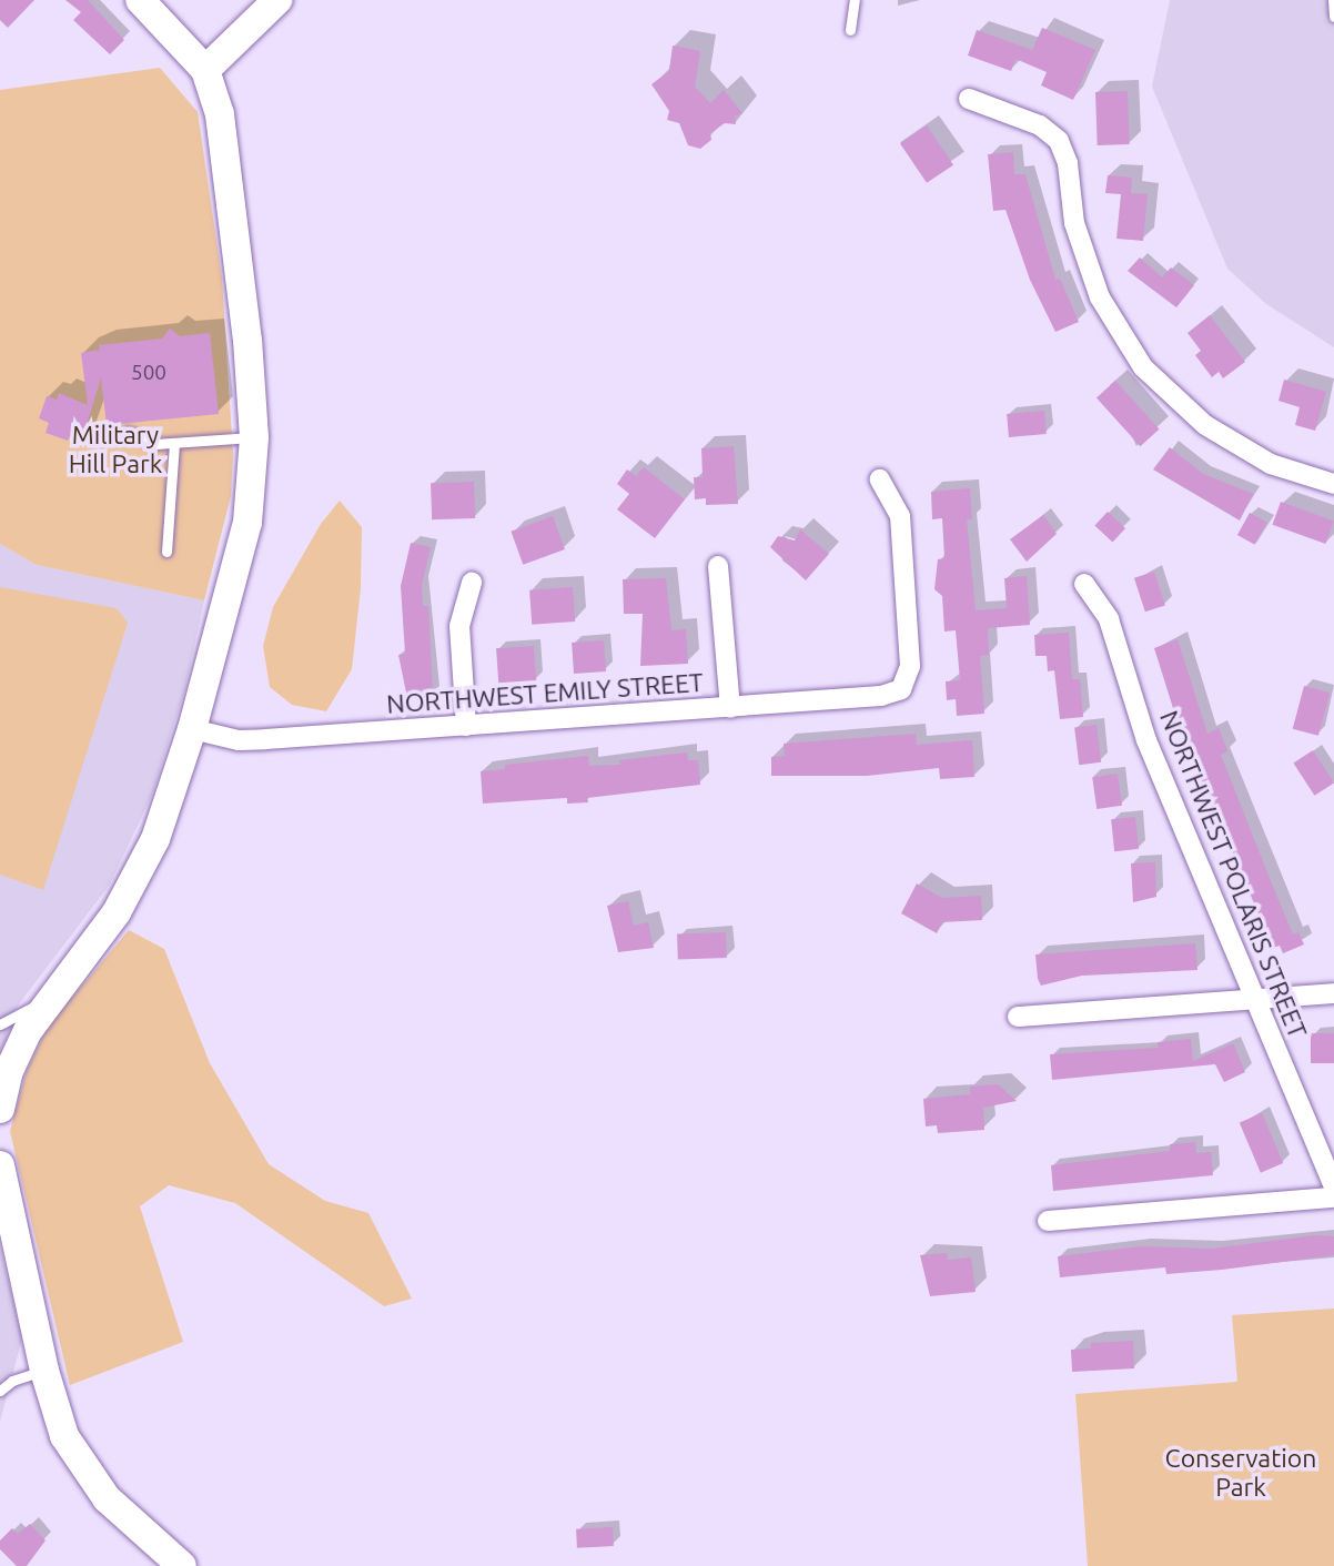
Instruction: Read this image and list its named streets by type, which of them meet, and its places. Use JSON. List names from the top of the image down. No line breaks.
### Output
{"streets":{"street":["NORTHWEST EMILY STREET","NORTHWEST POLARIS STREET"]},"parks":["Military Hill Park","Conservation Park"],"house_numbers":["500"]}
